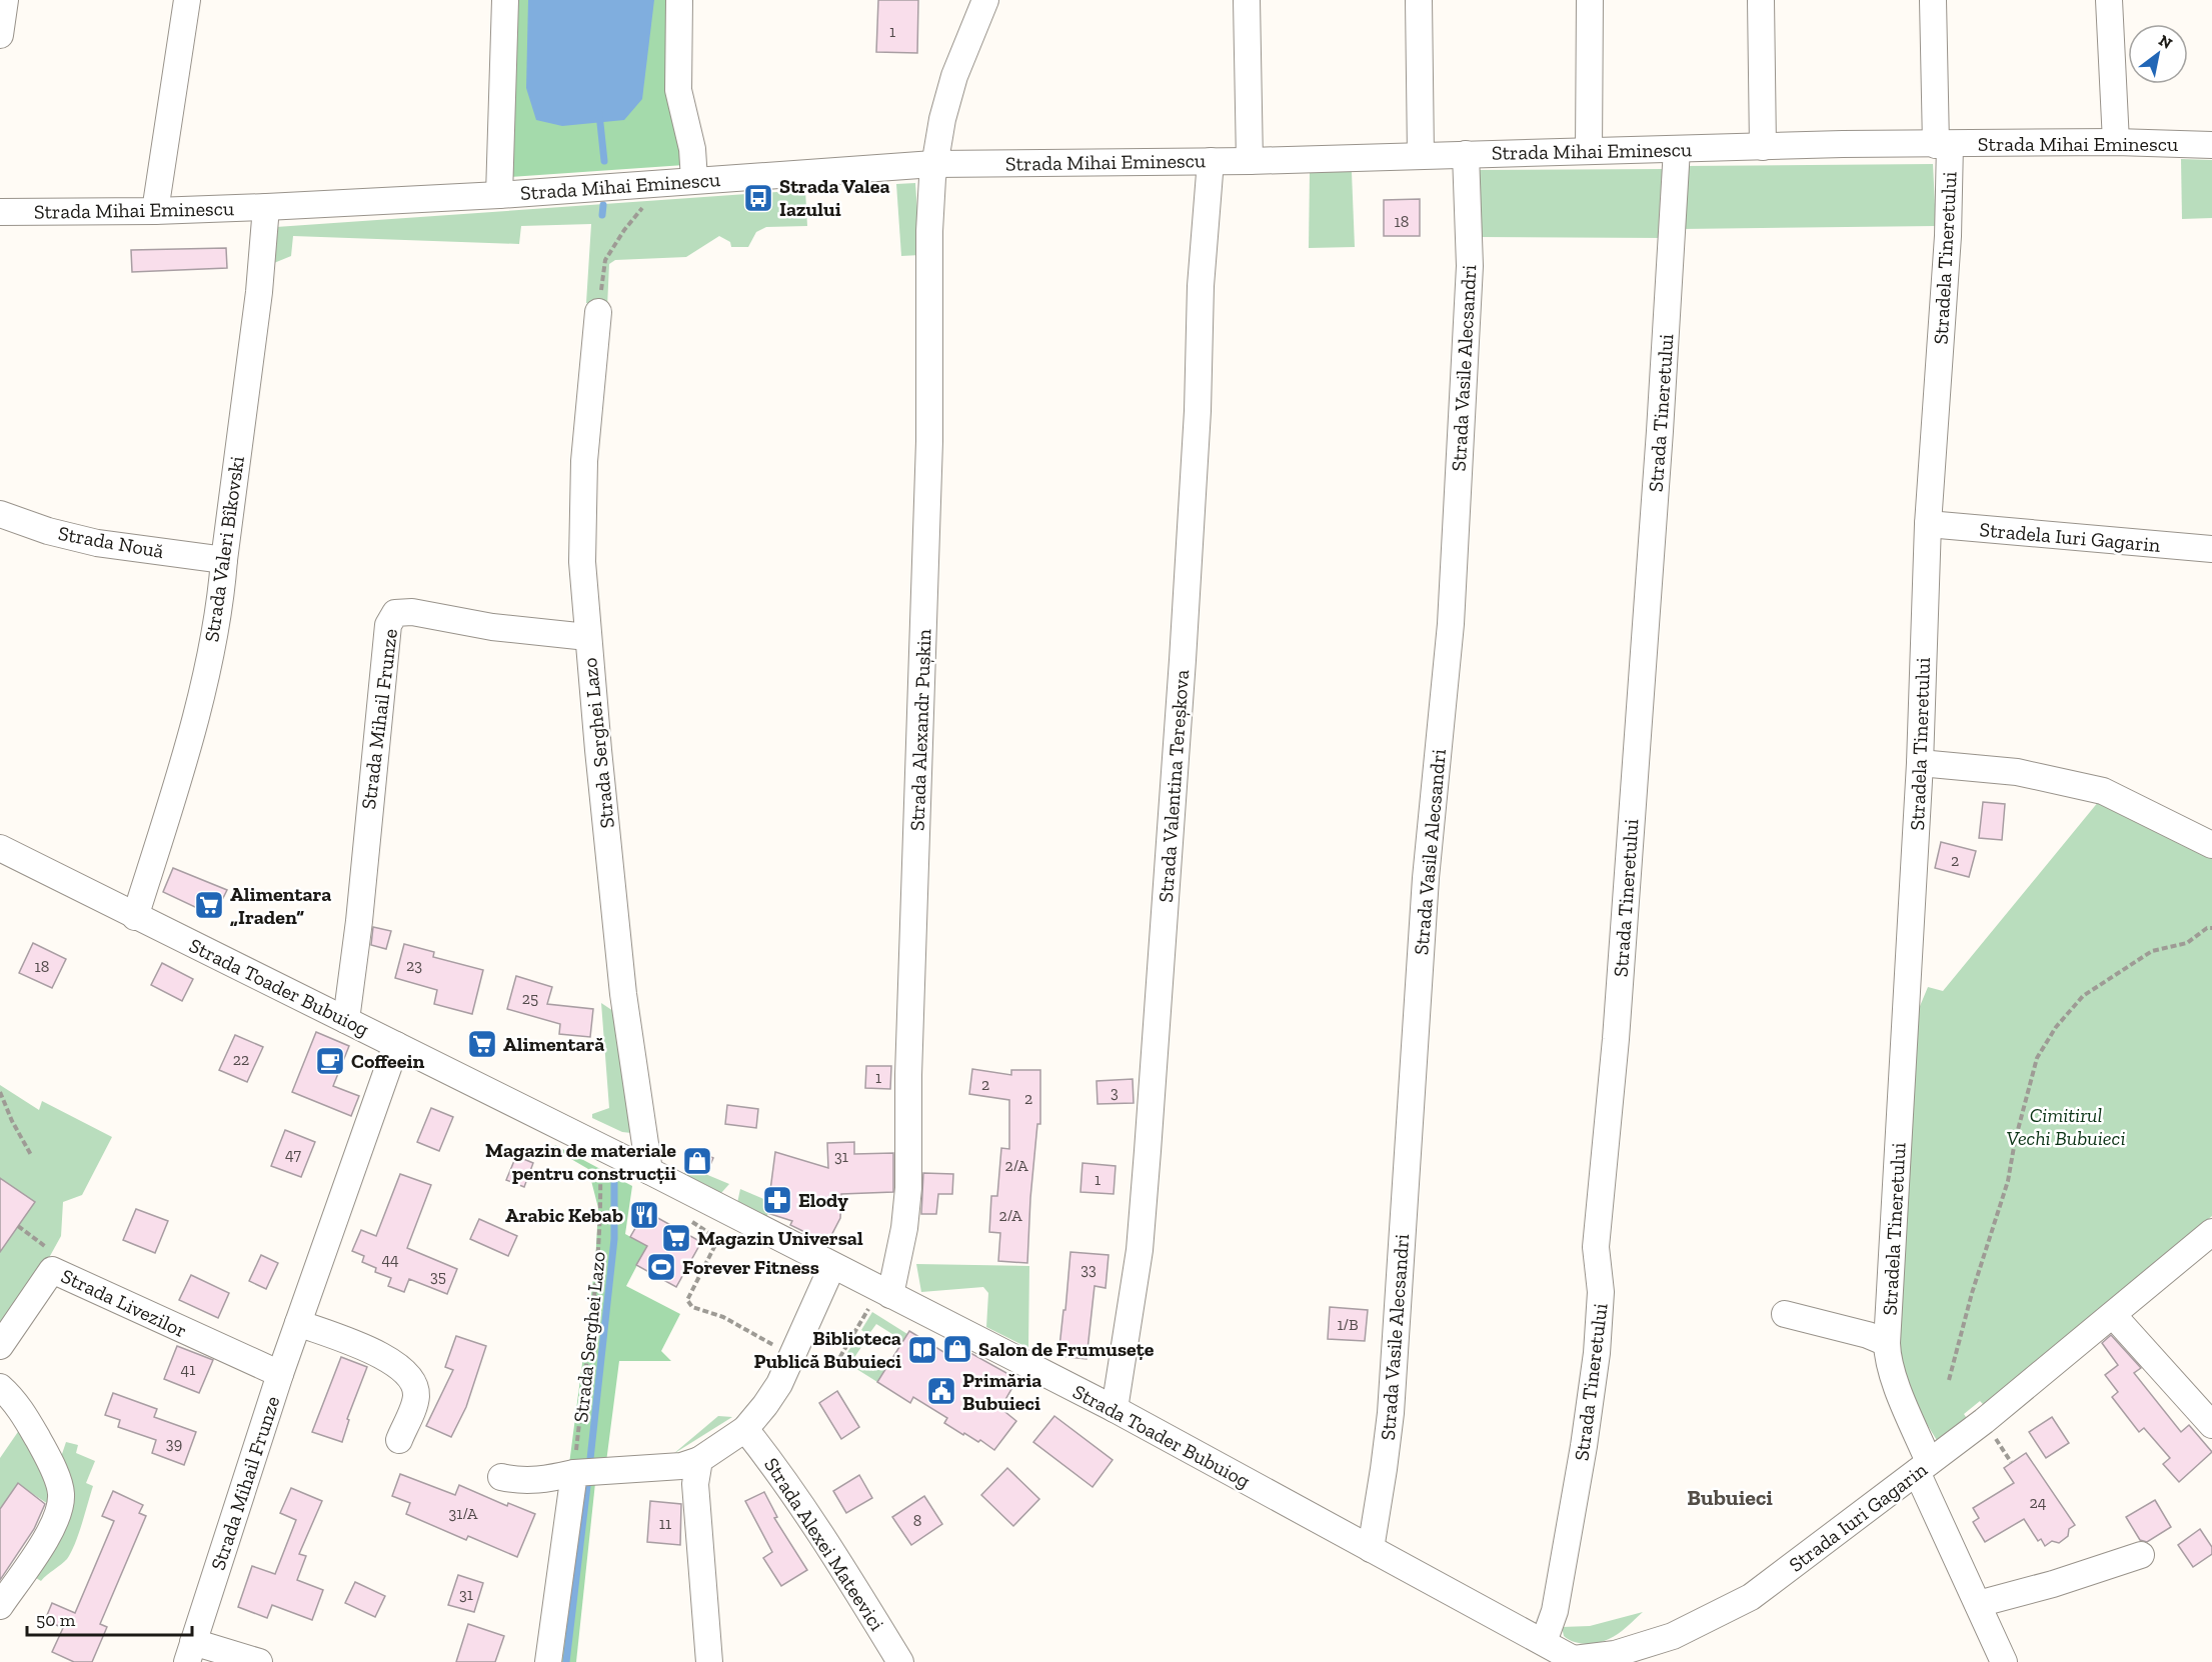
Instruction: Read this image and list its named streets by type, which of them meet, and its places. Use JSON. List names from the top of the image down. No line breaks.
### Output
{"streets":{"street":["Strada Mihai Eminescu","Stradela Tineretului","Strada Vasile Alecsandri","Strada Tineretului","Stradela Iuri Gagarin","Strada Nouă","Strada Valeri Bîkovski","Strada Mihail Frunze","Strada Alexandr Pușkin","Strada Serghei Lazo","Strada Valentina Tereșkova","Strada Toader Bubuiog","Strada Livezilor","Strada Iuri Gagarin","Strada Alexei Mateevici"]},"crossings":[["Strada Mihai Eminescu","Stradela Tineretului"],["Strada Mihai Eminescu","Strada Vasile Alecsandri"],["Strada Mihai Eminescu","Strada Tineretului"],["Strada Mihai Eminescu","Strada Valeri Bîkovski"],["Strada Mihai Eminescu","Strada Alexandr Pușkin"],["Strada Mihai Eminescu","Strada Valentina Tereșkova"],["Stradela Tineretului","Stradela Iuri Gagarin"],["Stradela Tineretului","Strada Iuri Gagarin"],["Strada Vasile Alecsandri","Strada Toader Bubuiog"],["Strada Tineretului","Strada Toader Bubuiog"],["Strada Nouă","Strada Valeri Bîkovski"],["Strada Valeri Bîkovski","Strada Toader Bubuiog"],["Strada Mihail Frunze","Strada Serghei Lazo"],["Strada Mihail Frunze","Strada Toader Bubuiog"],["Strada Mihail Frunze","Strada Livezilor"],["Strada Alexandr Pușkin","Strada Toader Bubuiog"],["Strada Serghei Lazo","Strada Toader Bubuiog"],["Strada Valentina Tereșkova","Strada Toader Bubuiog"],["Strada Toader Bubuiog","Strada Iuri Gagarin"]],"districts":["Bubuieci"],"parks":["Cimitirul Vechi Bubuieci"],"places":{"bus stop":["Strada Valea Iazului"],"supermarket":["Alimentara „Iraden”","Alimentară","Magazin Universal"],"cafe":["Coffeein"],"shop":["Magazin de materiale pentru construcții","Salon de Frumusețe"],"pharmacy":["Elody"],"restaurant":["Arabic Kebab"],"sports":["Forever Fitness"],"library":["Biblioteca Publică Bubuieci"],"public building":["Primăria Bubuieci"]},"house_numbers":["1","18","2","23","18","25","22","1","2","3","2","47","31","2/A","1","2/A","44","33","35","1/B","41","39","24","31/A","8","11","31"],"scale_bar":"50 m","north":"top right"}
